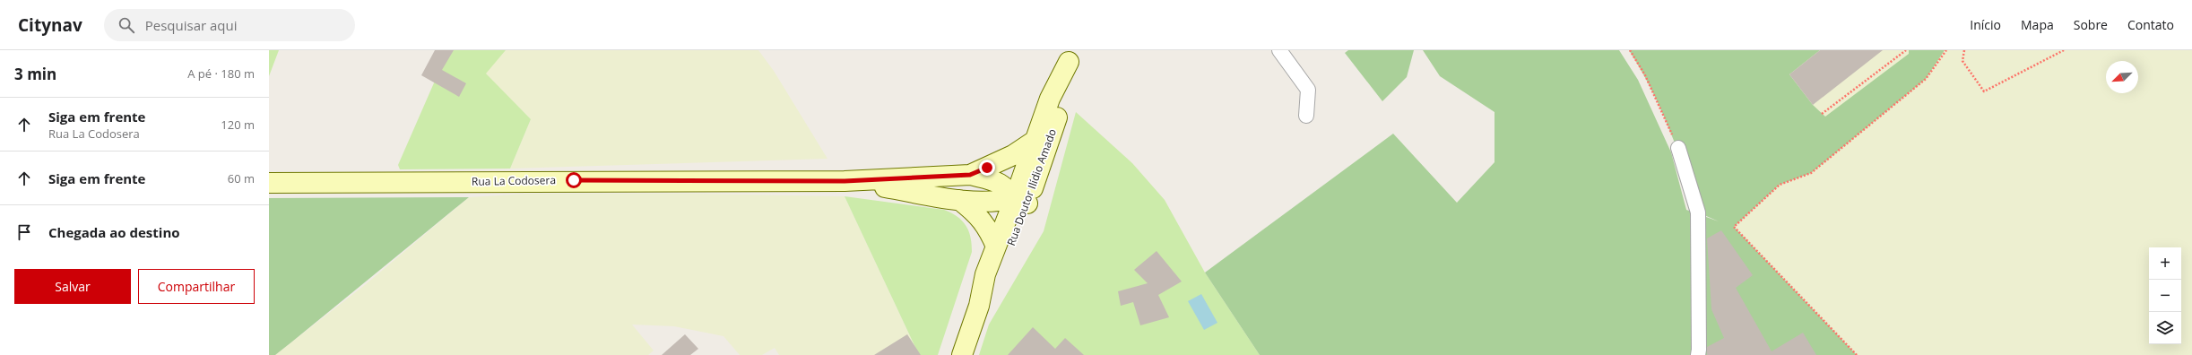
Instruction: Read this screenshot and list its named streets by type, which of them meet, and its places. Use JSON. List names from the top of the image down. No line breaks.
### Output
{"streets":{"main road":["Rua La Codosera","Rua Doutor Ilídio Amado"]},"north":"bottom left","page":{"header":"Citynav","search":"Pesquisar aqui","nav":["Início","Mapa","Sobre","Contato"],"heading":["3 min","A pé · 180 m"],"list":[["Siga em frente","Rua La Codosera","120 m"],["Siga em frente","60 m"],"Chegada ao destino"],"map_buttons":["+","−"],"buttons":["Salvar","Compartilhar"]}}
